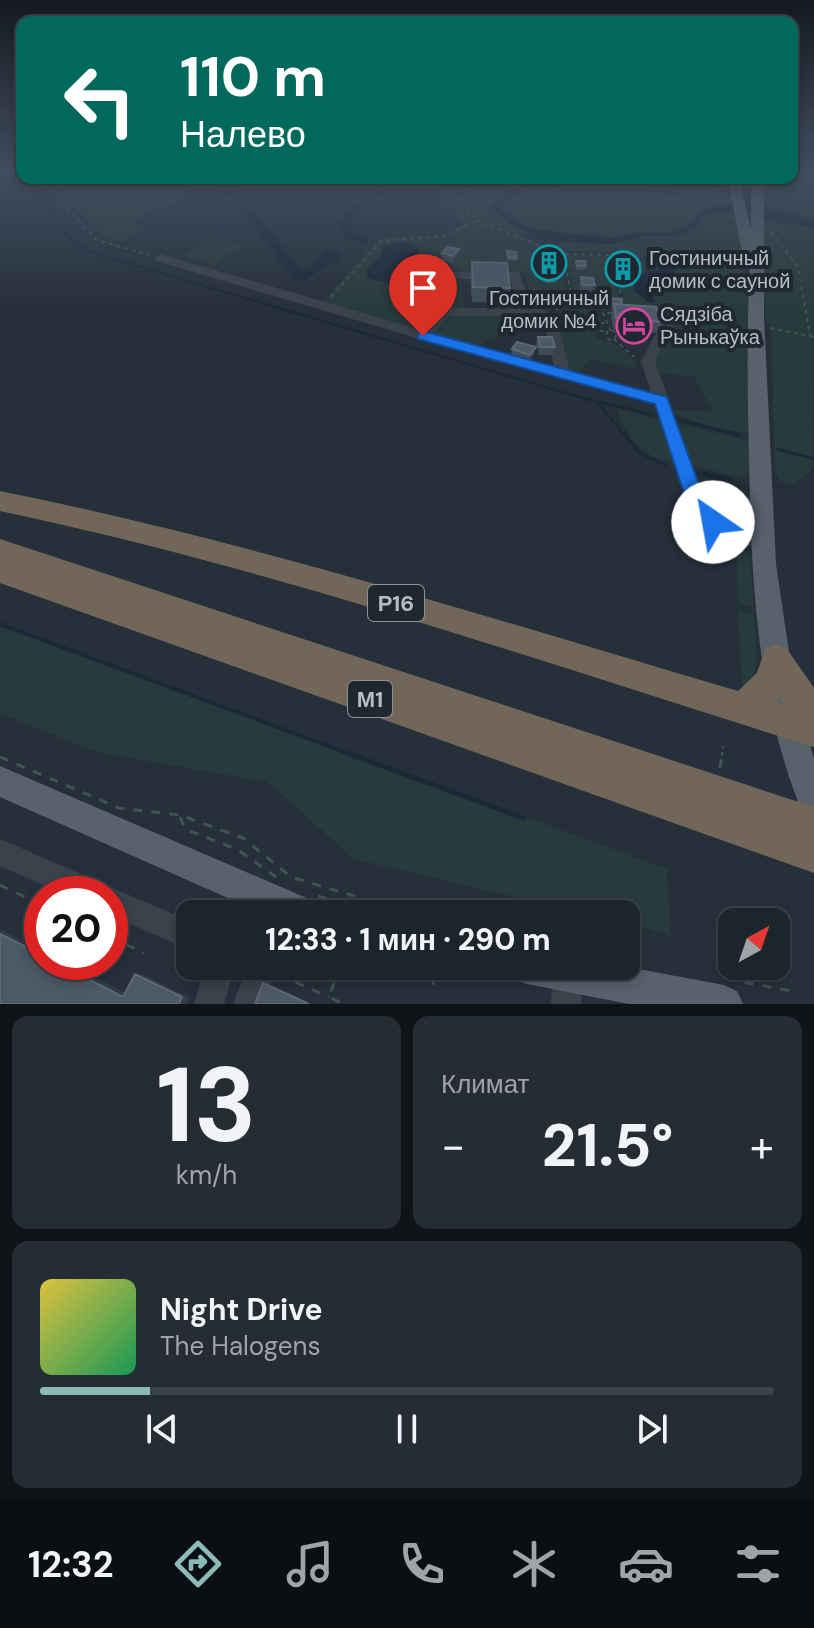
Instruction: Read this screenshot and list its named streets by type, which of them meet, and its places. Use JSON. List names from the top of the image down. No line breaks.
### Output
{"streets":{"highway":["Р16","М1"]},"places":{"building":["Гостиничный домик №4","Гостиничный домик с сауной"],"hotel":["Сядзіба Рынькаўка"]},"north":"top right","page":{"turn":["110 m","Налево"],"limit":"20","trip":"12:33 · 1 мин · 290 m","tile":[["13","km/h"],"Климат"],"heat":["−","21.5°","+"],"song":["Night Drive","The Halogens"],"tabs":"12:32"}}
